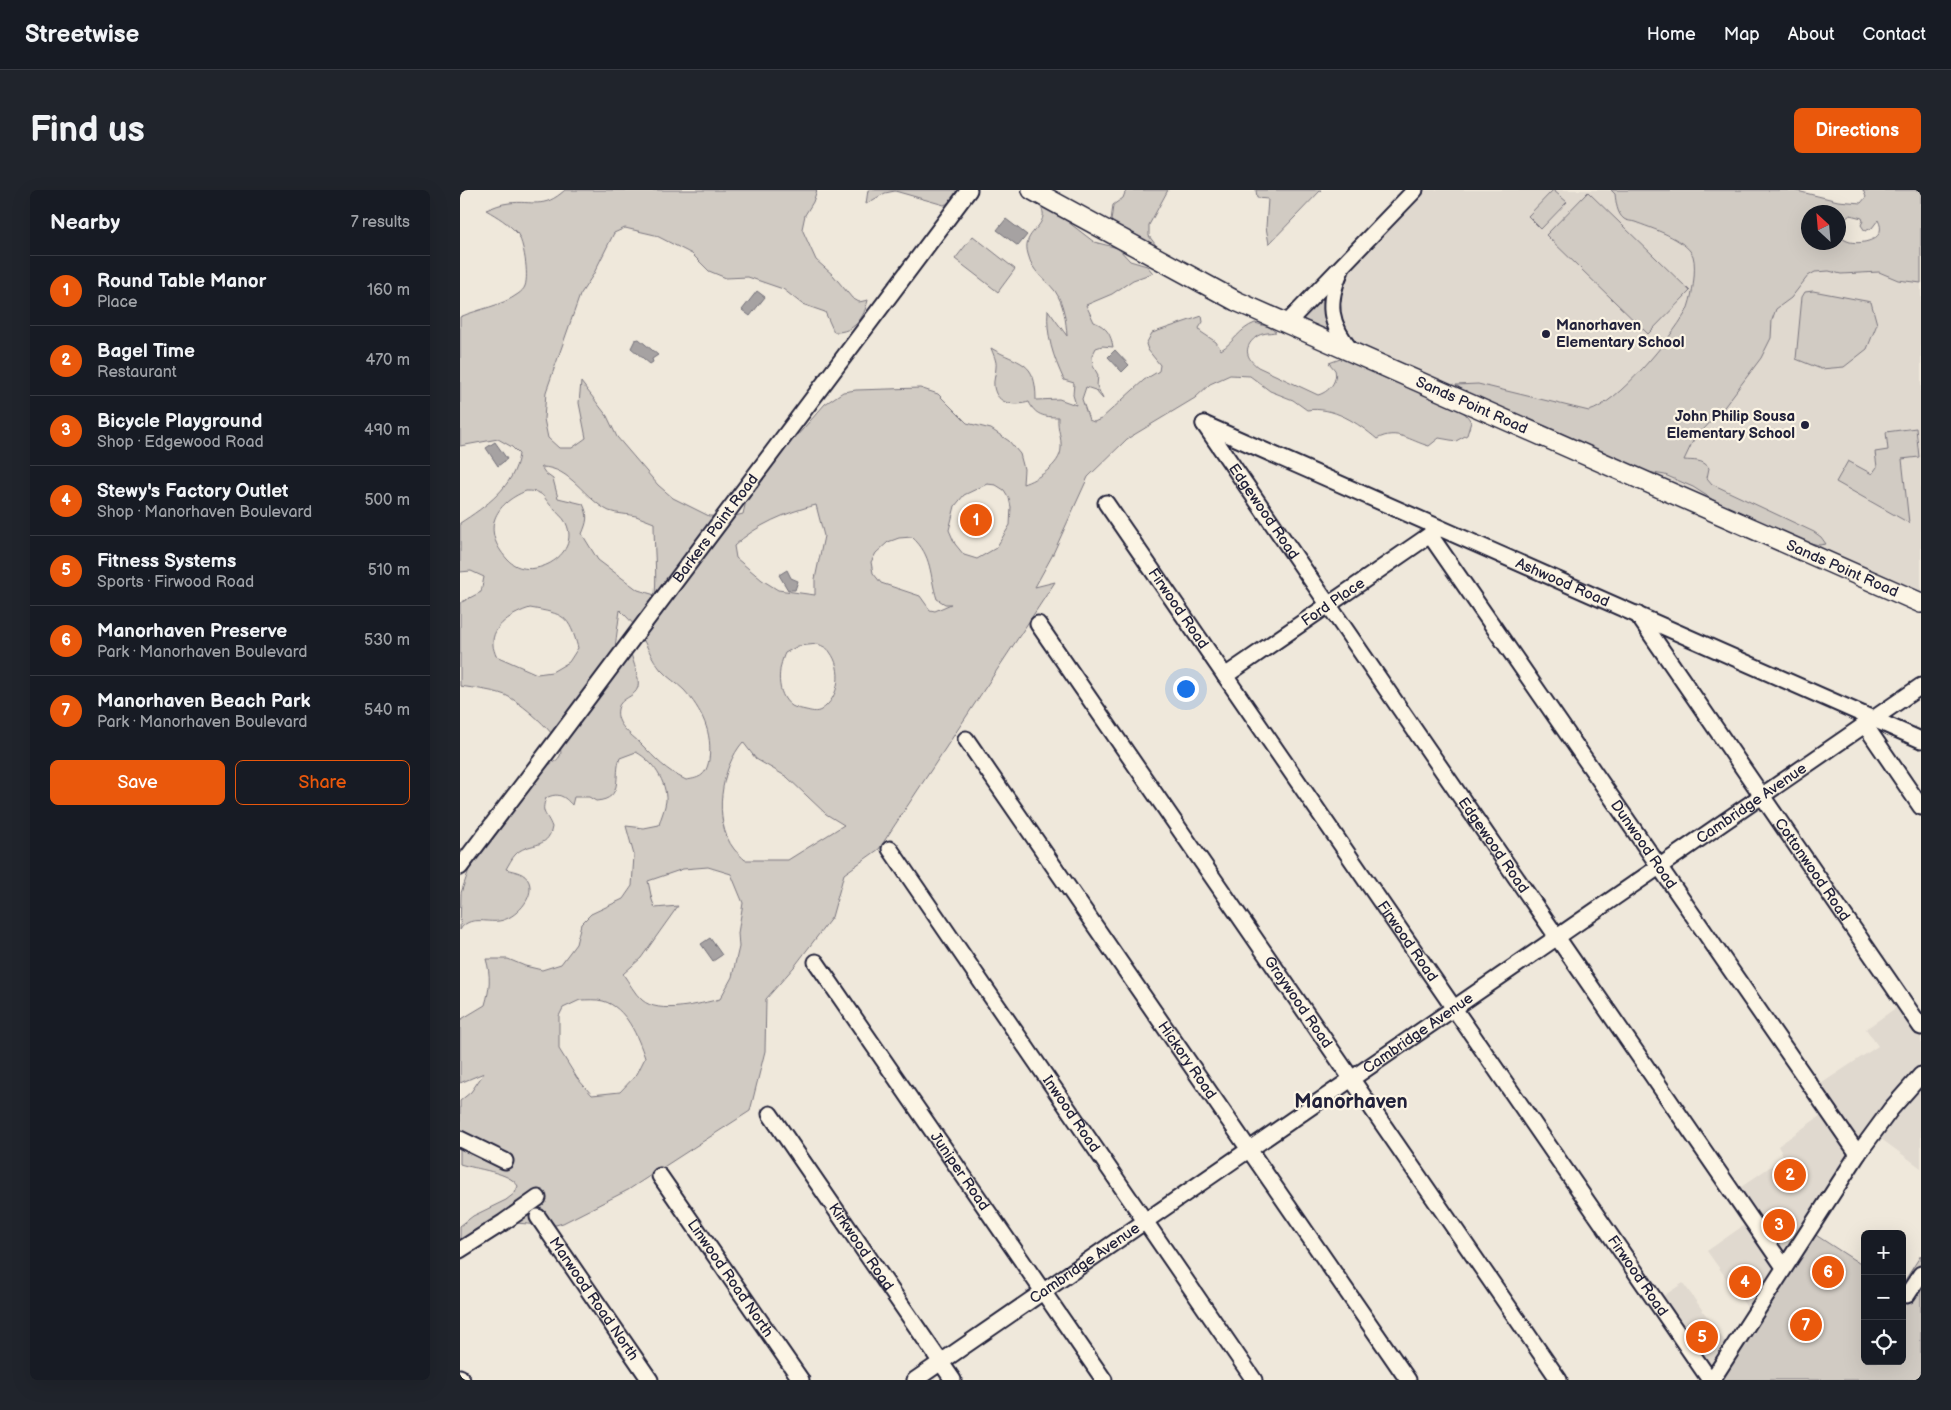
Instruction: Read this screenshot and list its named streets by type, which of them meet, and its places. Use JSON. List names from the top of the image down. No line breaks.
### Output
{"streets":{"main road":["Sands Point Road"],"street":["Edgewood Road","Barkers Point Road","Ashwood Road","Ford Place","Firwood Road","Cambridge Avenue","Dunwood Road","Cottonwood Road","Graywood Road","Hickory Road","Inwood Road","Juniper Road","Kirkwood Road","Linwood Road North","Marwood Road North"]},"crossings":[["Edgewood Road","Ashwood Road"],["Edgewood Road","Ford Place"],["Edgewood Road","Cambridge Avenue"],["Ashwood Road","Ford Place"],["Ashwood Road","Cambridge Avenue"],["Ashwood Road","Dunwood Road"],["Ashwood Road","Cottonwood Road"],["Ford Place","Firwood Road"],["Ford Place","Dunwood Road"],["Firwood Road","Cambridge Avenue"],["Cambridge Avenue","Dunwood Road"],["Cambridge Avenue","Cottonwood Road"],["Cambridge Avenue","Graywood Road"],["Cambridge Avenue","Hickory Road"],["Cambridge Avenue","Inwood Road"],["Cambridge Avenue","Juniper Road"],["Cambridge Avenue","Kirkwood Road"]],"districts":["Manorhaven"],"places":["Manorhaven Elementary School","John Philip Sousa Elementary School"],"north":"top left","page":{"header":"Streetwise","nav":["Home","Map","About","Contact"],"buttons":["Directions",["Save","Share"]],"title":"Find us","heading":["Nearby","7 results"],"list":[{"mark":"1","name":"Round Table Manor","note":"Place","value":"160 m"},{"mark":"2","name":"Bagel Time","note":"Restaurant","value":"470 m"},{"mark":"3","name":"Bicycle Playground","note":"Shop · Edgewood Road","value":"490 m"},{"mark":"4","name":"Stewy's Factory Outlet","note":"Shop · Manorhaven Boulevard","value":"500 m"},{"mark":"5","name":"Fitness Systems","note":"Sports · Firwood Road","value":"510 m"},{"mark":"6","name":"Manorhaven Preserve","note":"Park · Manorhaven Boulevard","value":"530 m"},{"mark":"7","name":"Manorhaven Beach Park","note":"Park · Manorhaven Boulevard","value":"540 m"}],"pins":["1","2","3","6","4","7","5"],"map_buttons":["+","−"]}}
